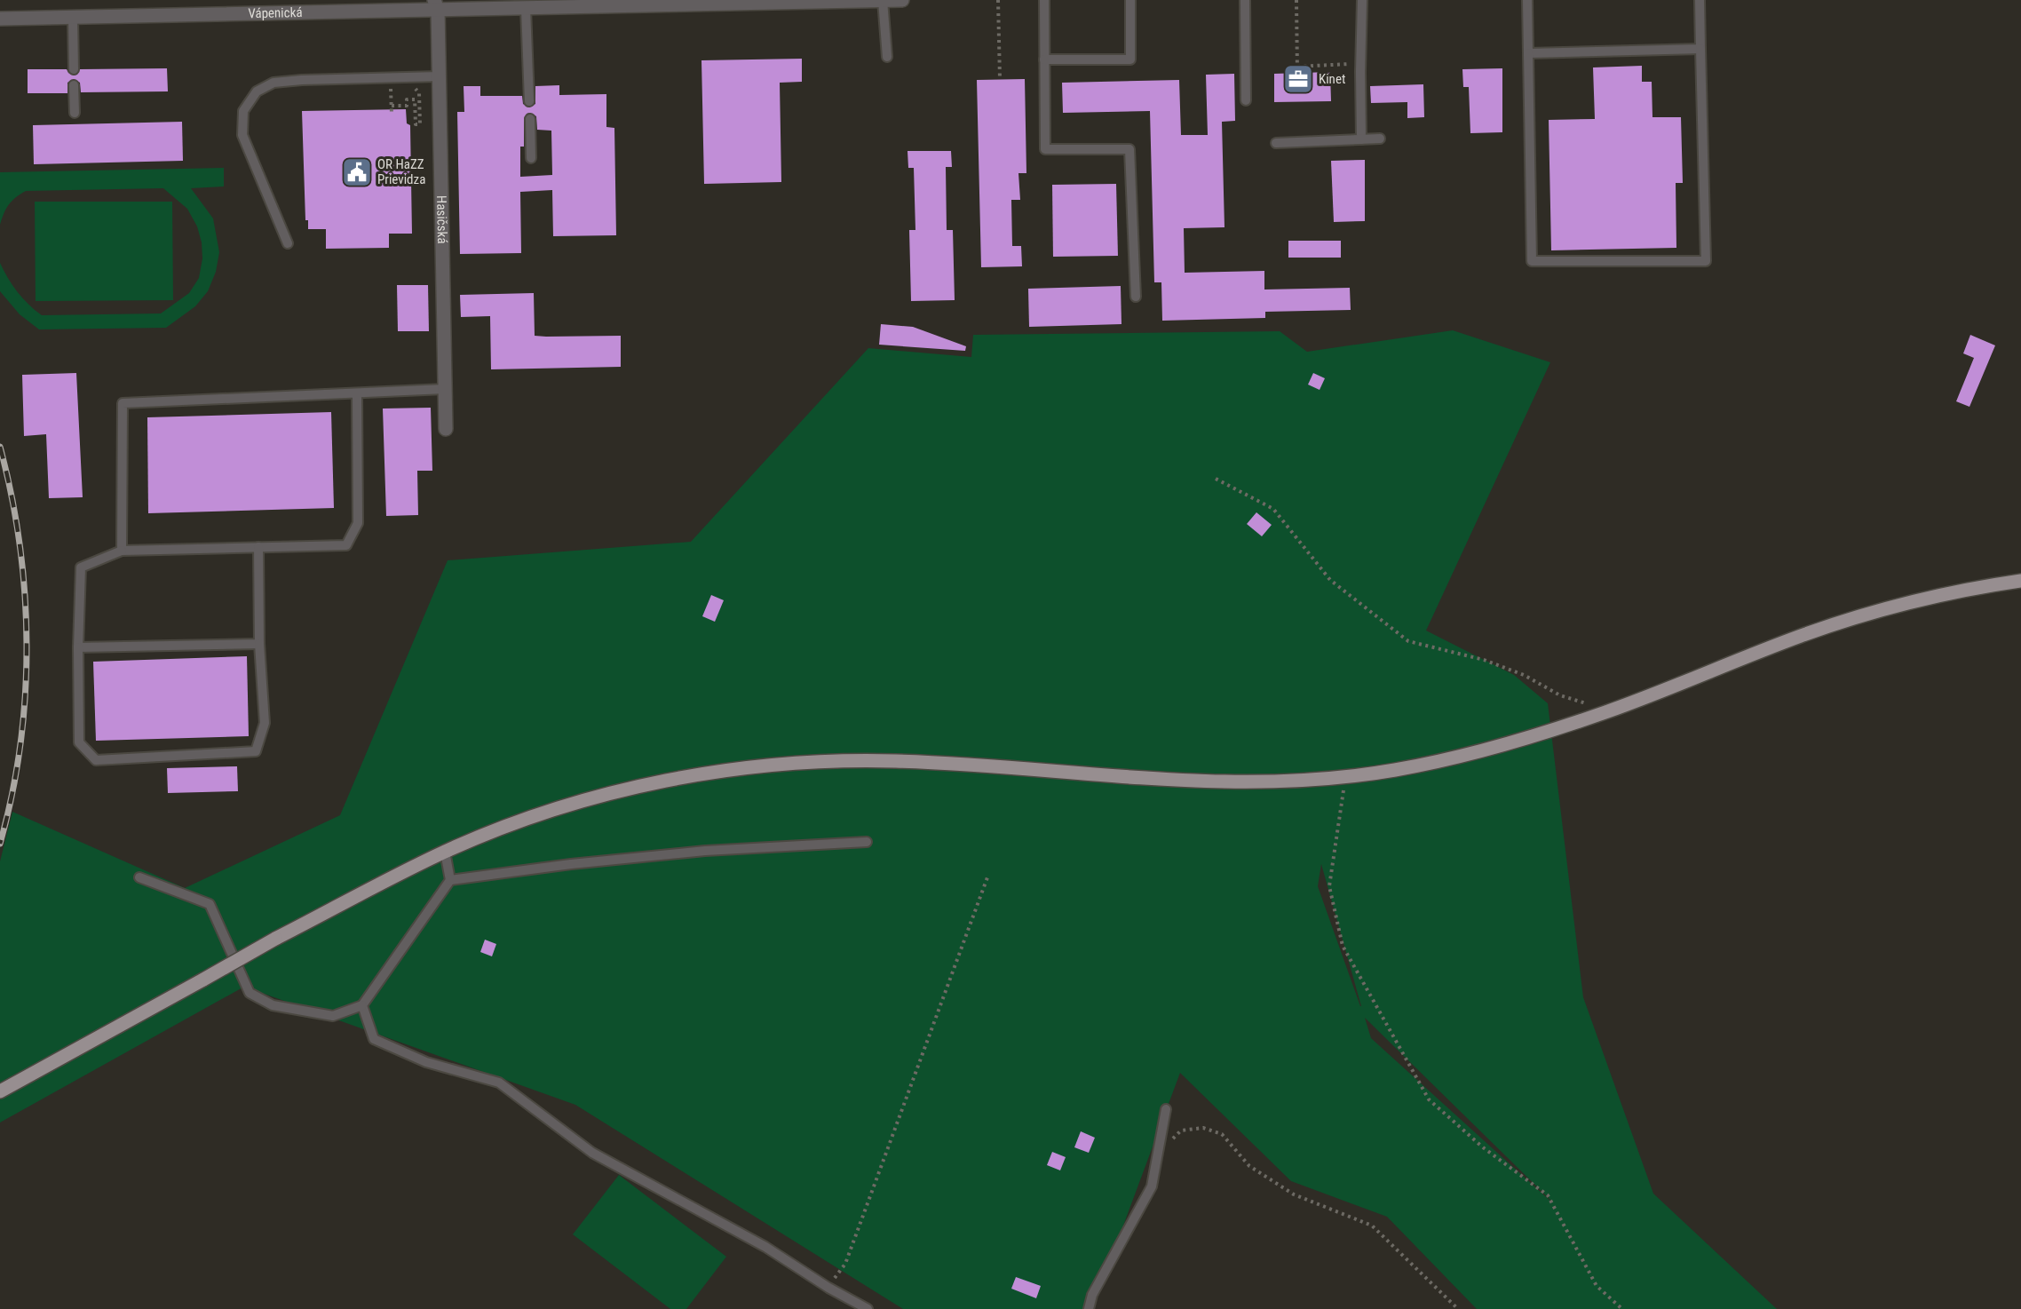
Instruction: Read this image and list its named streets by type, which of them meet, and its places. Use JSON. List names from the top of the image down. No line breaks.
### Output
{"streets":{"street":["Vápenická","Hasičská"]},"crossings":[["Vápenická","Hasičská"]],"places":{"office":["Kinet"],"public building":["OR HaZZ Prievidza"]}}
